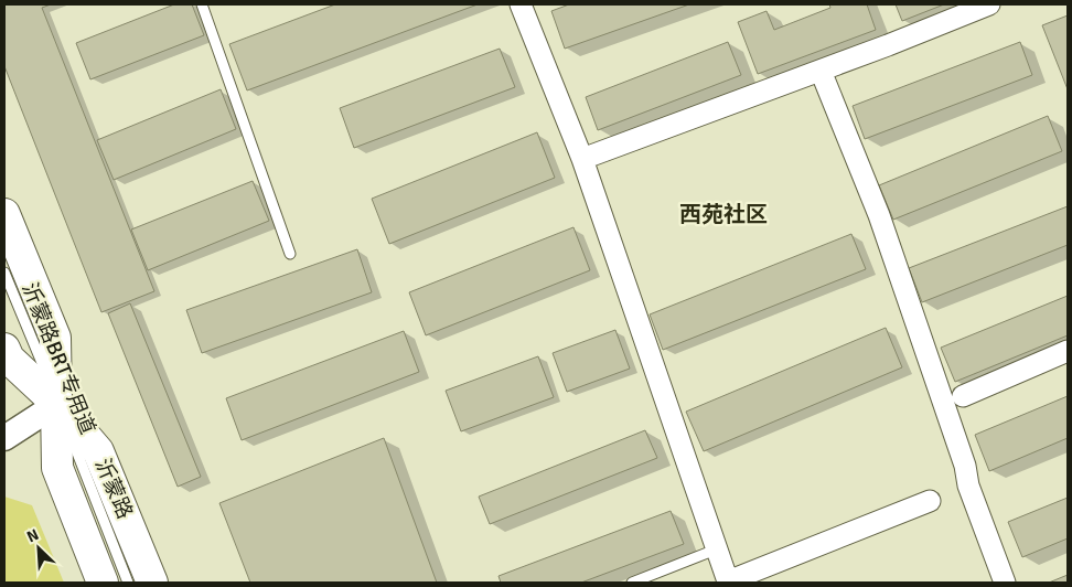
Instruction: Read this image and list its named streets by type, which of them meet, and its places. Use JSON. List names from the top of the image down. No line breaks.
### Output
{"streets":{"main road":["沂蒙路"],"lane":["沂蒙路BRT专用道"]},"crossings":[["沂蒙路BRT专用道","沂蒙路"]],"districts":["西苑社区"],"north":"top left"}
